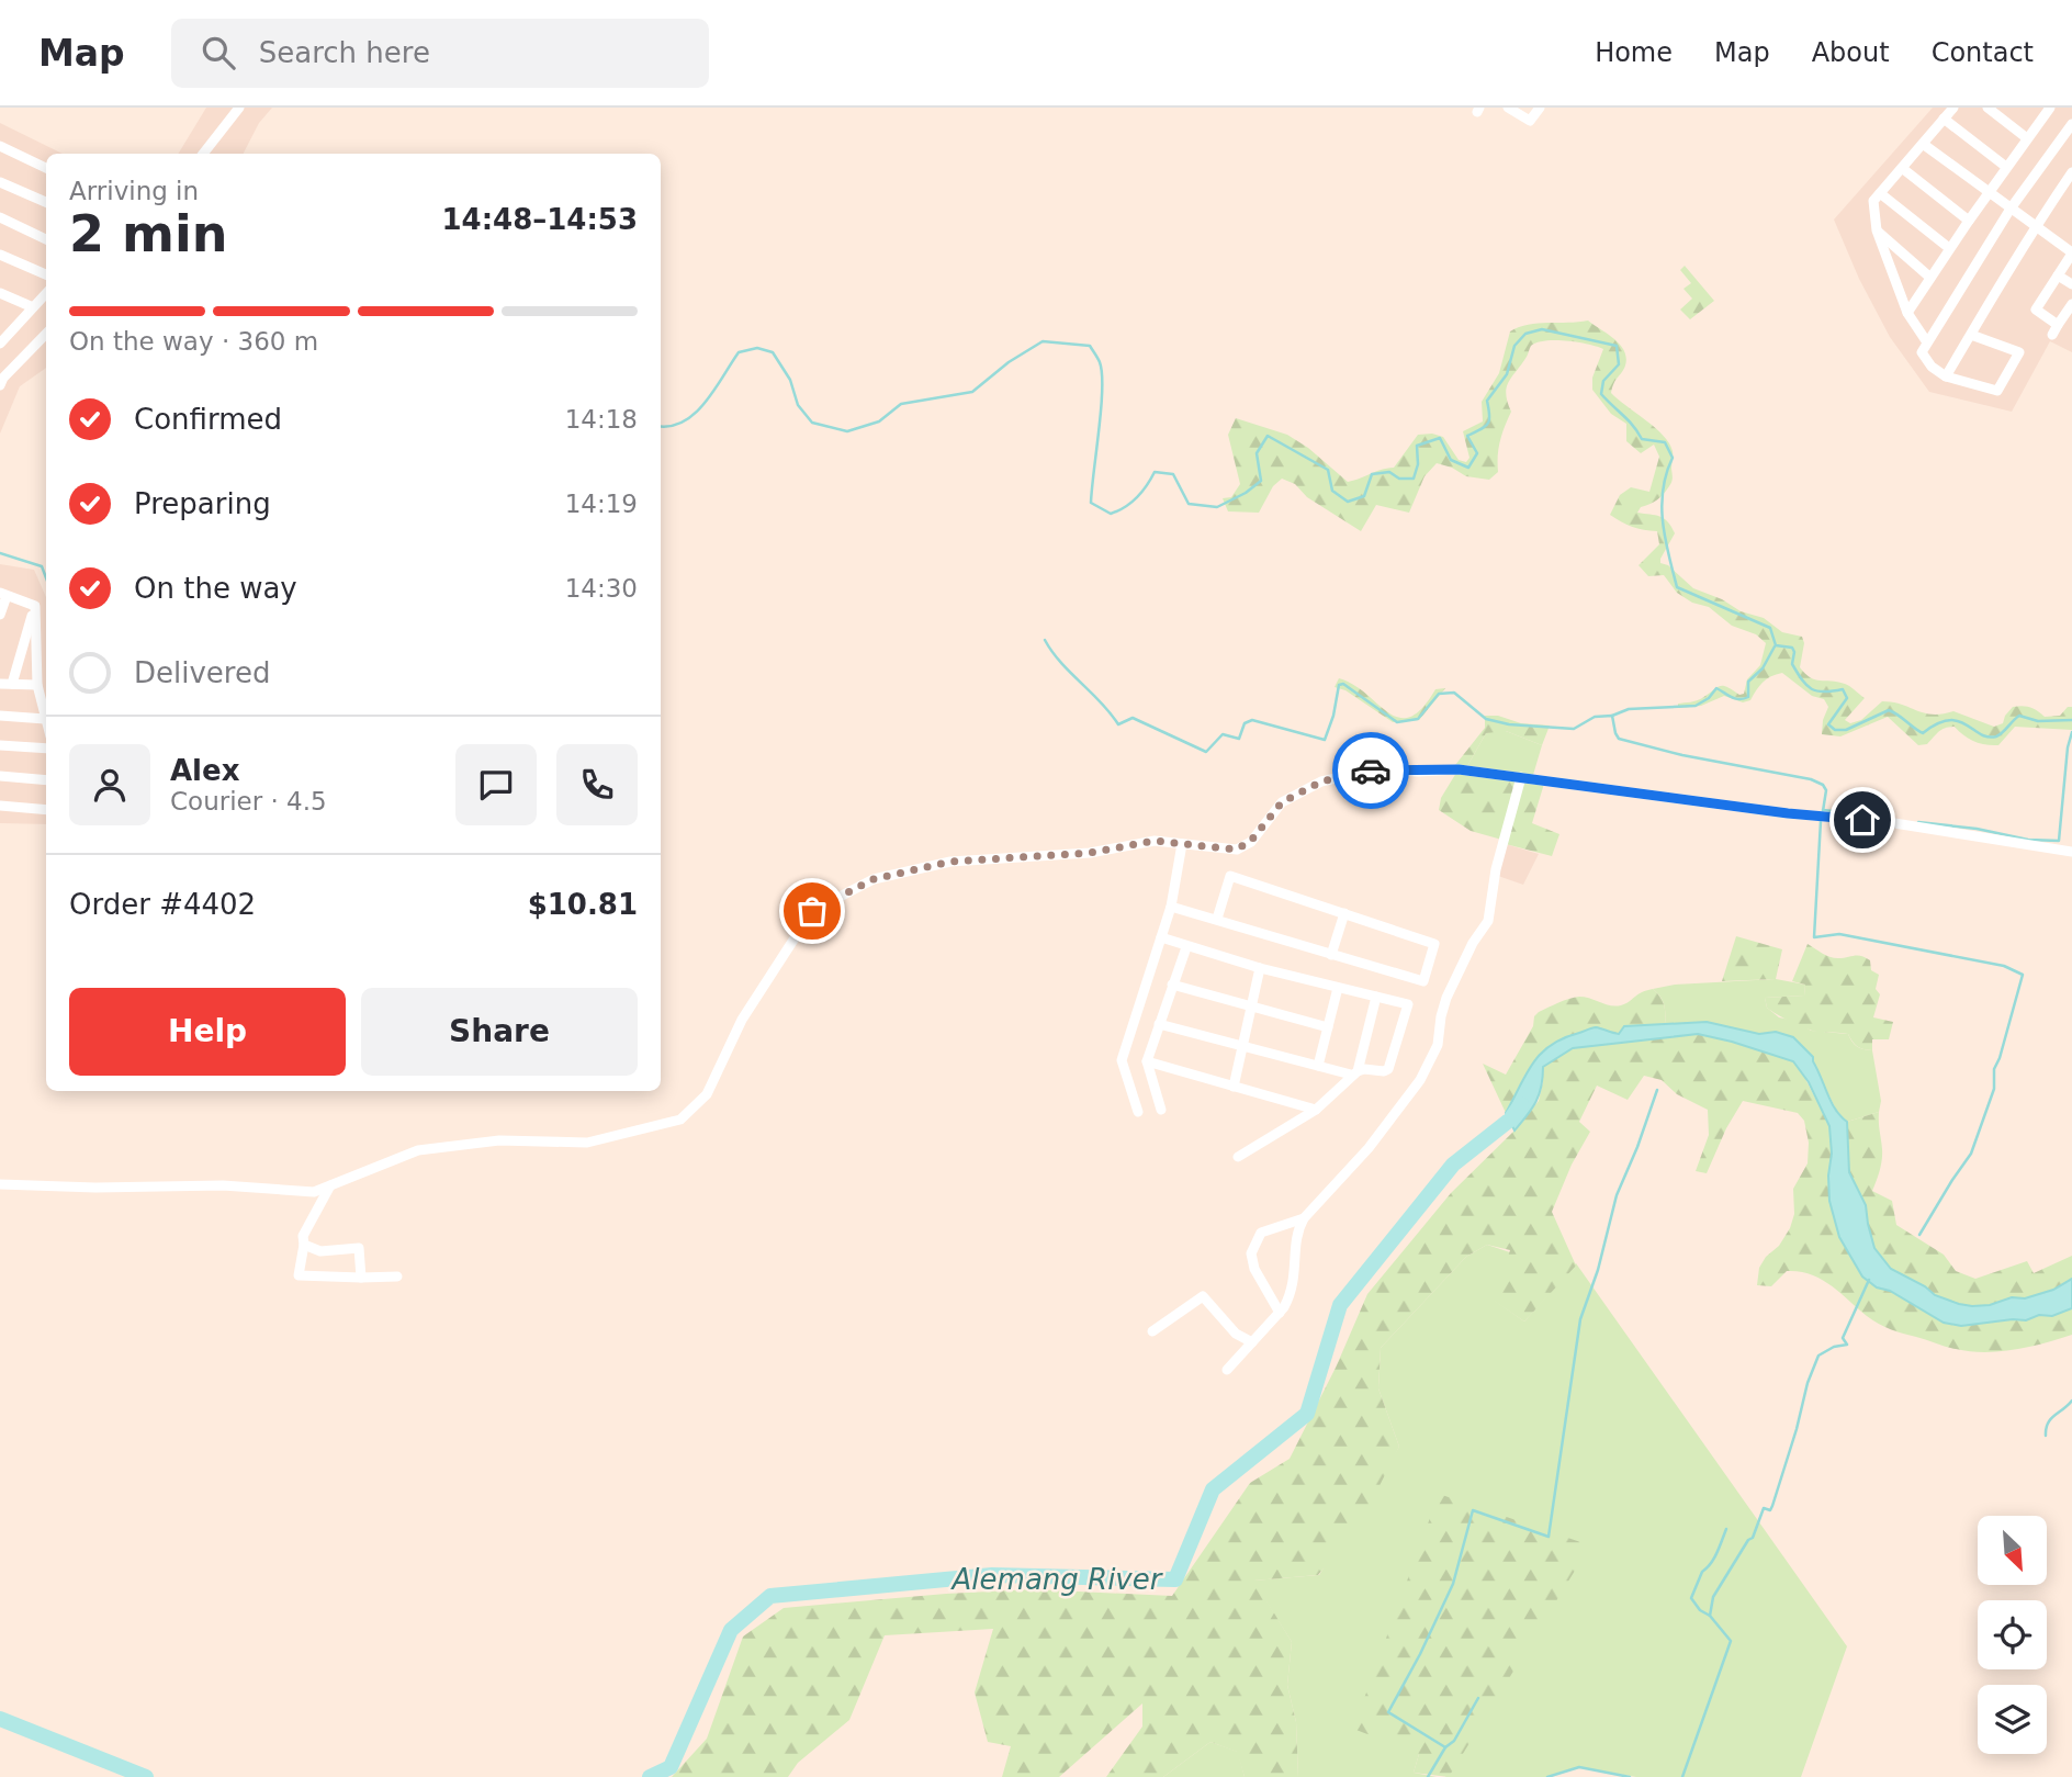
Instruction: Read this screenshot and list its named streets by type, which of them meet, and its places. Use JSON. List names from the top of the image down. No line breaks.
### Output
{"water":["Alemang River"],"north":"bottom right","page":{"header":"Map","search":"Search here","nav":["Home","Map","About","Contact"],"heading":["2 min","Arriving in","14:48–14:53"],"panel":["Alex","Courier · 4.5","Order #4402","$10.81"],"bar":"On the way · 360 m","list":[["Confirmed","14:18"],["Preparing","14:19"],["On the way","14:30"],"Delivered"],"buttons":["Help","Share"]}}
